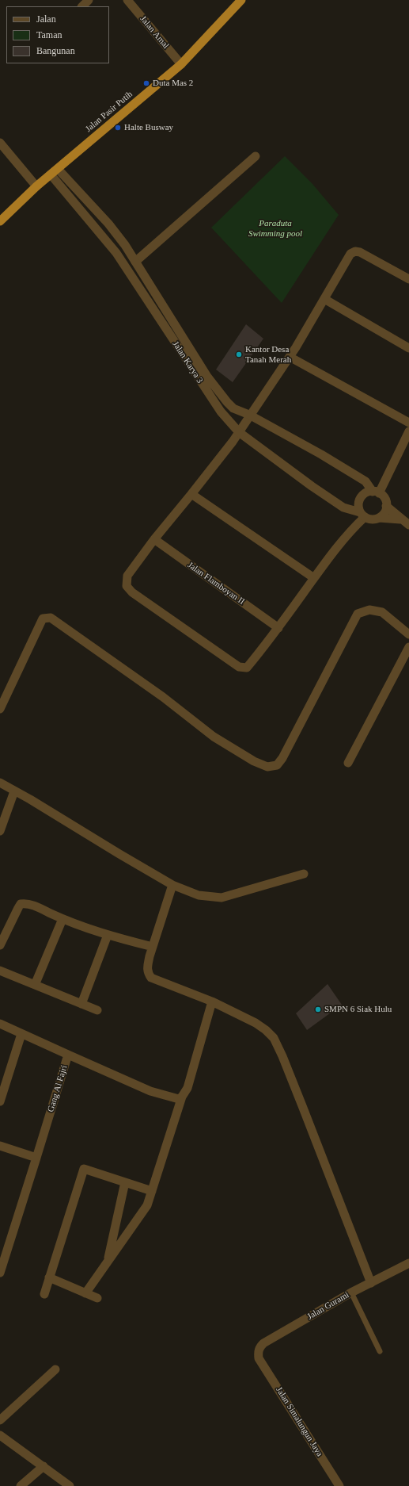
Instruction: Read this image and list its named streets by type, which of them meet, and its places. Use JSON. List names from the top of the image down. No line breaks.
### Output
{"streets":{"highway":["Jalan Pasir Putih"],"street":["Jalan Amal","Jalan Karya 3","Jalan Flamboyan II","Gang Al Fajri","Jalan Gurami","Jalan Simalungun Jaya"]},"crossings":[["Jalan Amal","Jalan Pasir Putih"],["Jalan Pasir Putih","Jalan Karya 3"],["Jalan Gurami","Jalan Simalungun Jaya"]],"parks":["Paraduta Swimming pool"],"places":["Duta Mas 2","Halte Busway","Kantor Desa Tanah Merah","SMPN 6 Siak Hulu"],"legend":["Jalan","Taman","Bangunan"]}
